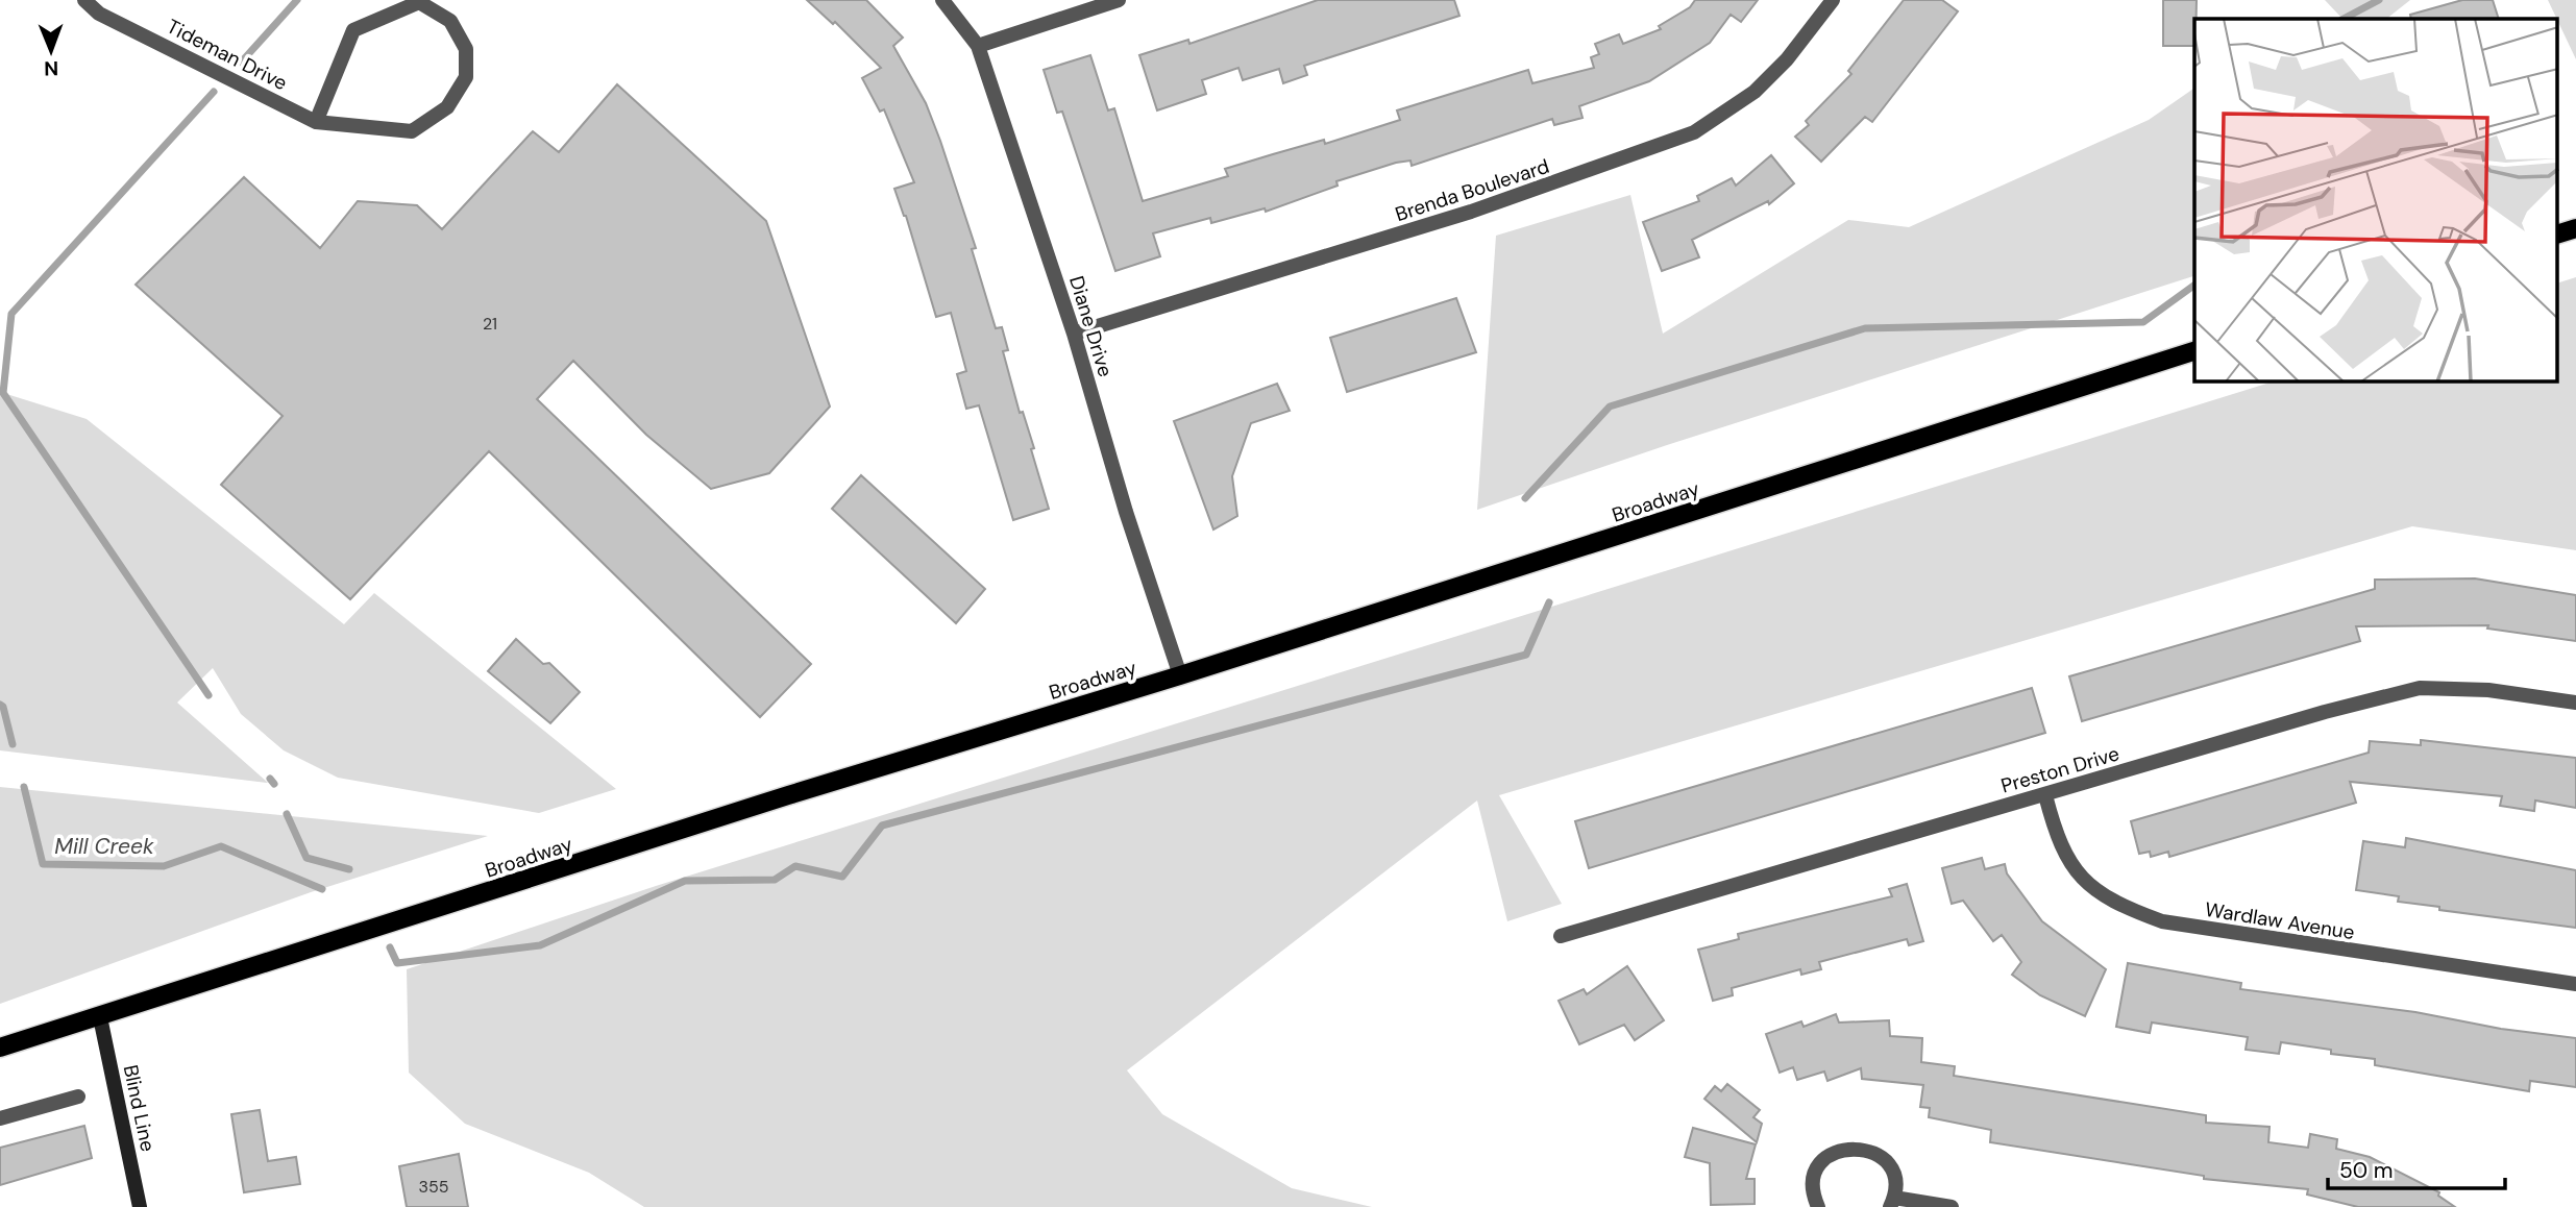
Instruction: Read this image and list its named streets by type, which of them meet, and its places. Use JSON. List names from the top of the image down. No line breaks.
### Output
{"streets":{"main road":["Broadway"],"street":["Tideman Drive","Brenda Boulevard","Diane Drive","Preston Drive","Wardlaw Avenue","Blind Line"]},"crossings":[["Brenda Boulevard","Diane Drive"],["Diane Drive","Broadway"],["Broadway","Blind Line"],["Preston Drive","Wardlaw Avenue"]],"water":["Mill Creek"],"house_numbers":["21","355"],"scale_bar":"50 m","north":"bottom"}
